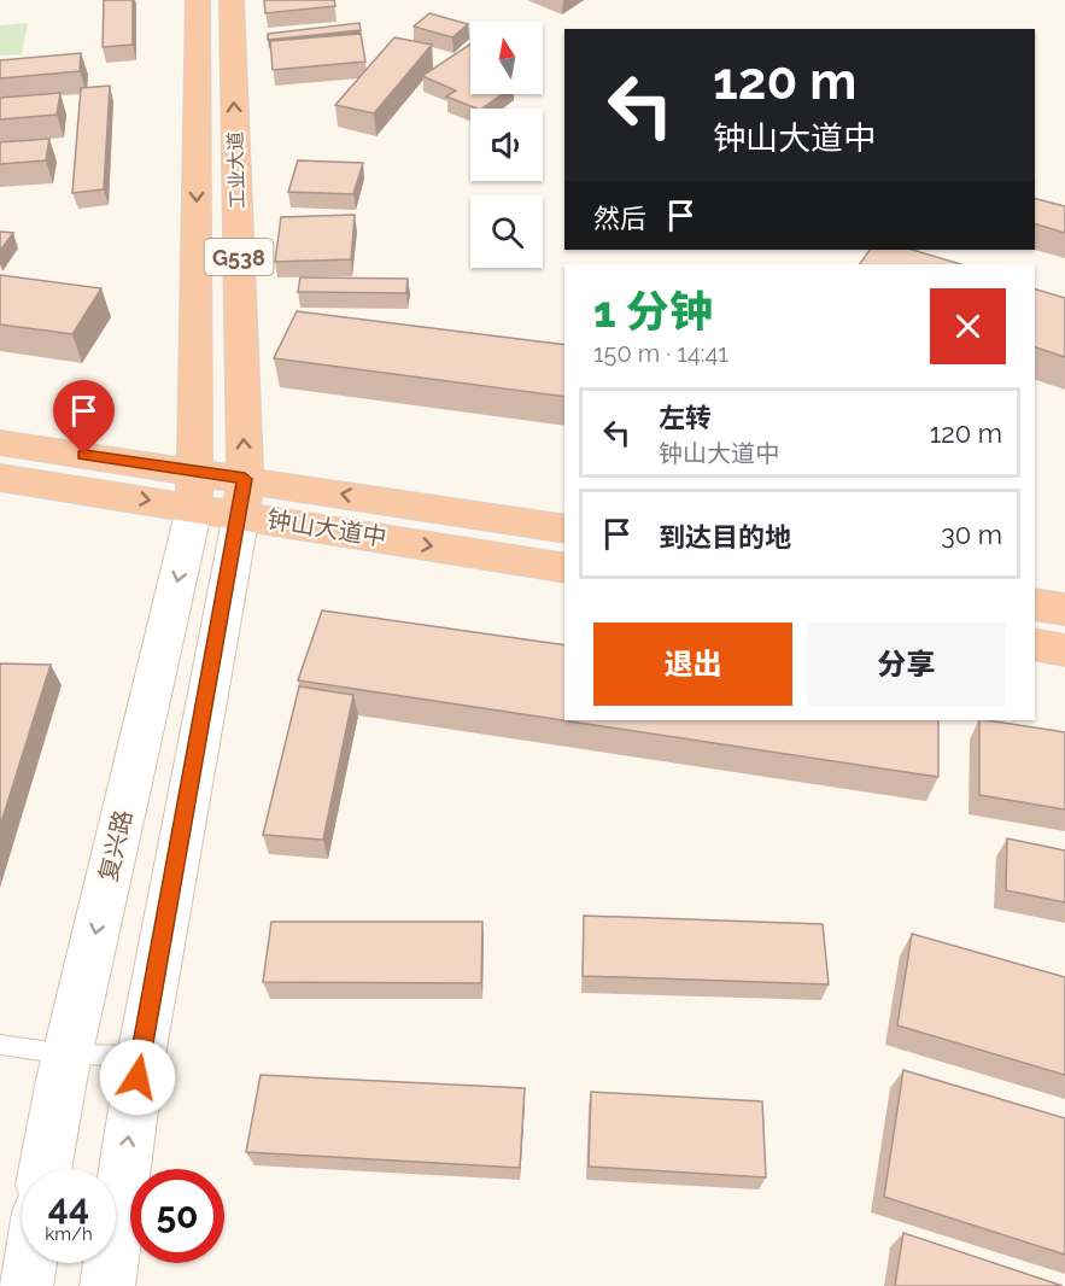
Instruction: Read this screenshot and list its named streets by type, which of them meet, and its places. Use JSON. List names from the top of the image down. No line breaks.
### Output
{"streets":{"highway":["工业大道","G538","钟山大道中"],"main road":["复兴路"]},"crossings":[["工业大道","钟山大道中"],["工业大道","复兴路"],["钟山大道中","复兴路"]],"north":"top","page":{"turn":["120 m","钟山大道中"],"then":"然后","heading":["1 分钟","150 m · 14:41"],"list":[{"name":"左转","note":"钟山大道中","value":"120 m"},{"name":"到达目的地","value":"30 m"}],"buttons":["退出","分享"],"speed":"44 km/h","limit":"50"}}
